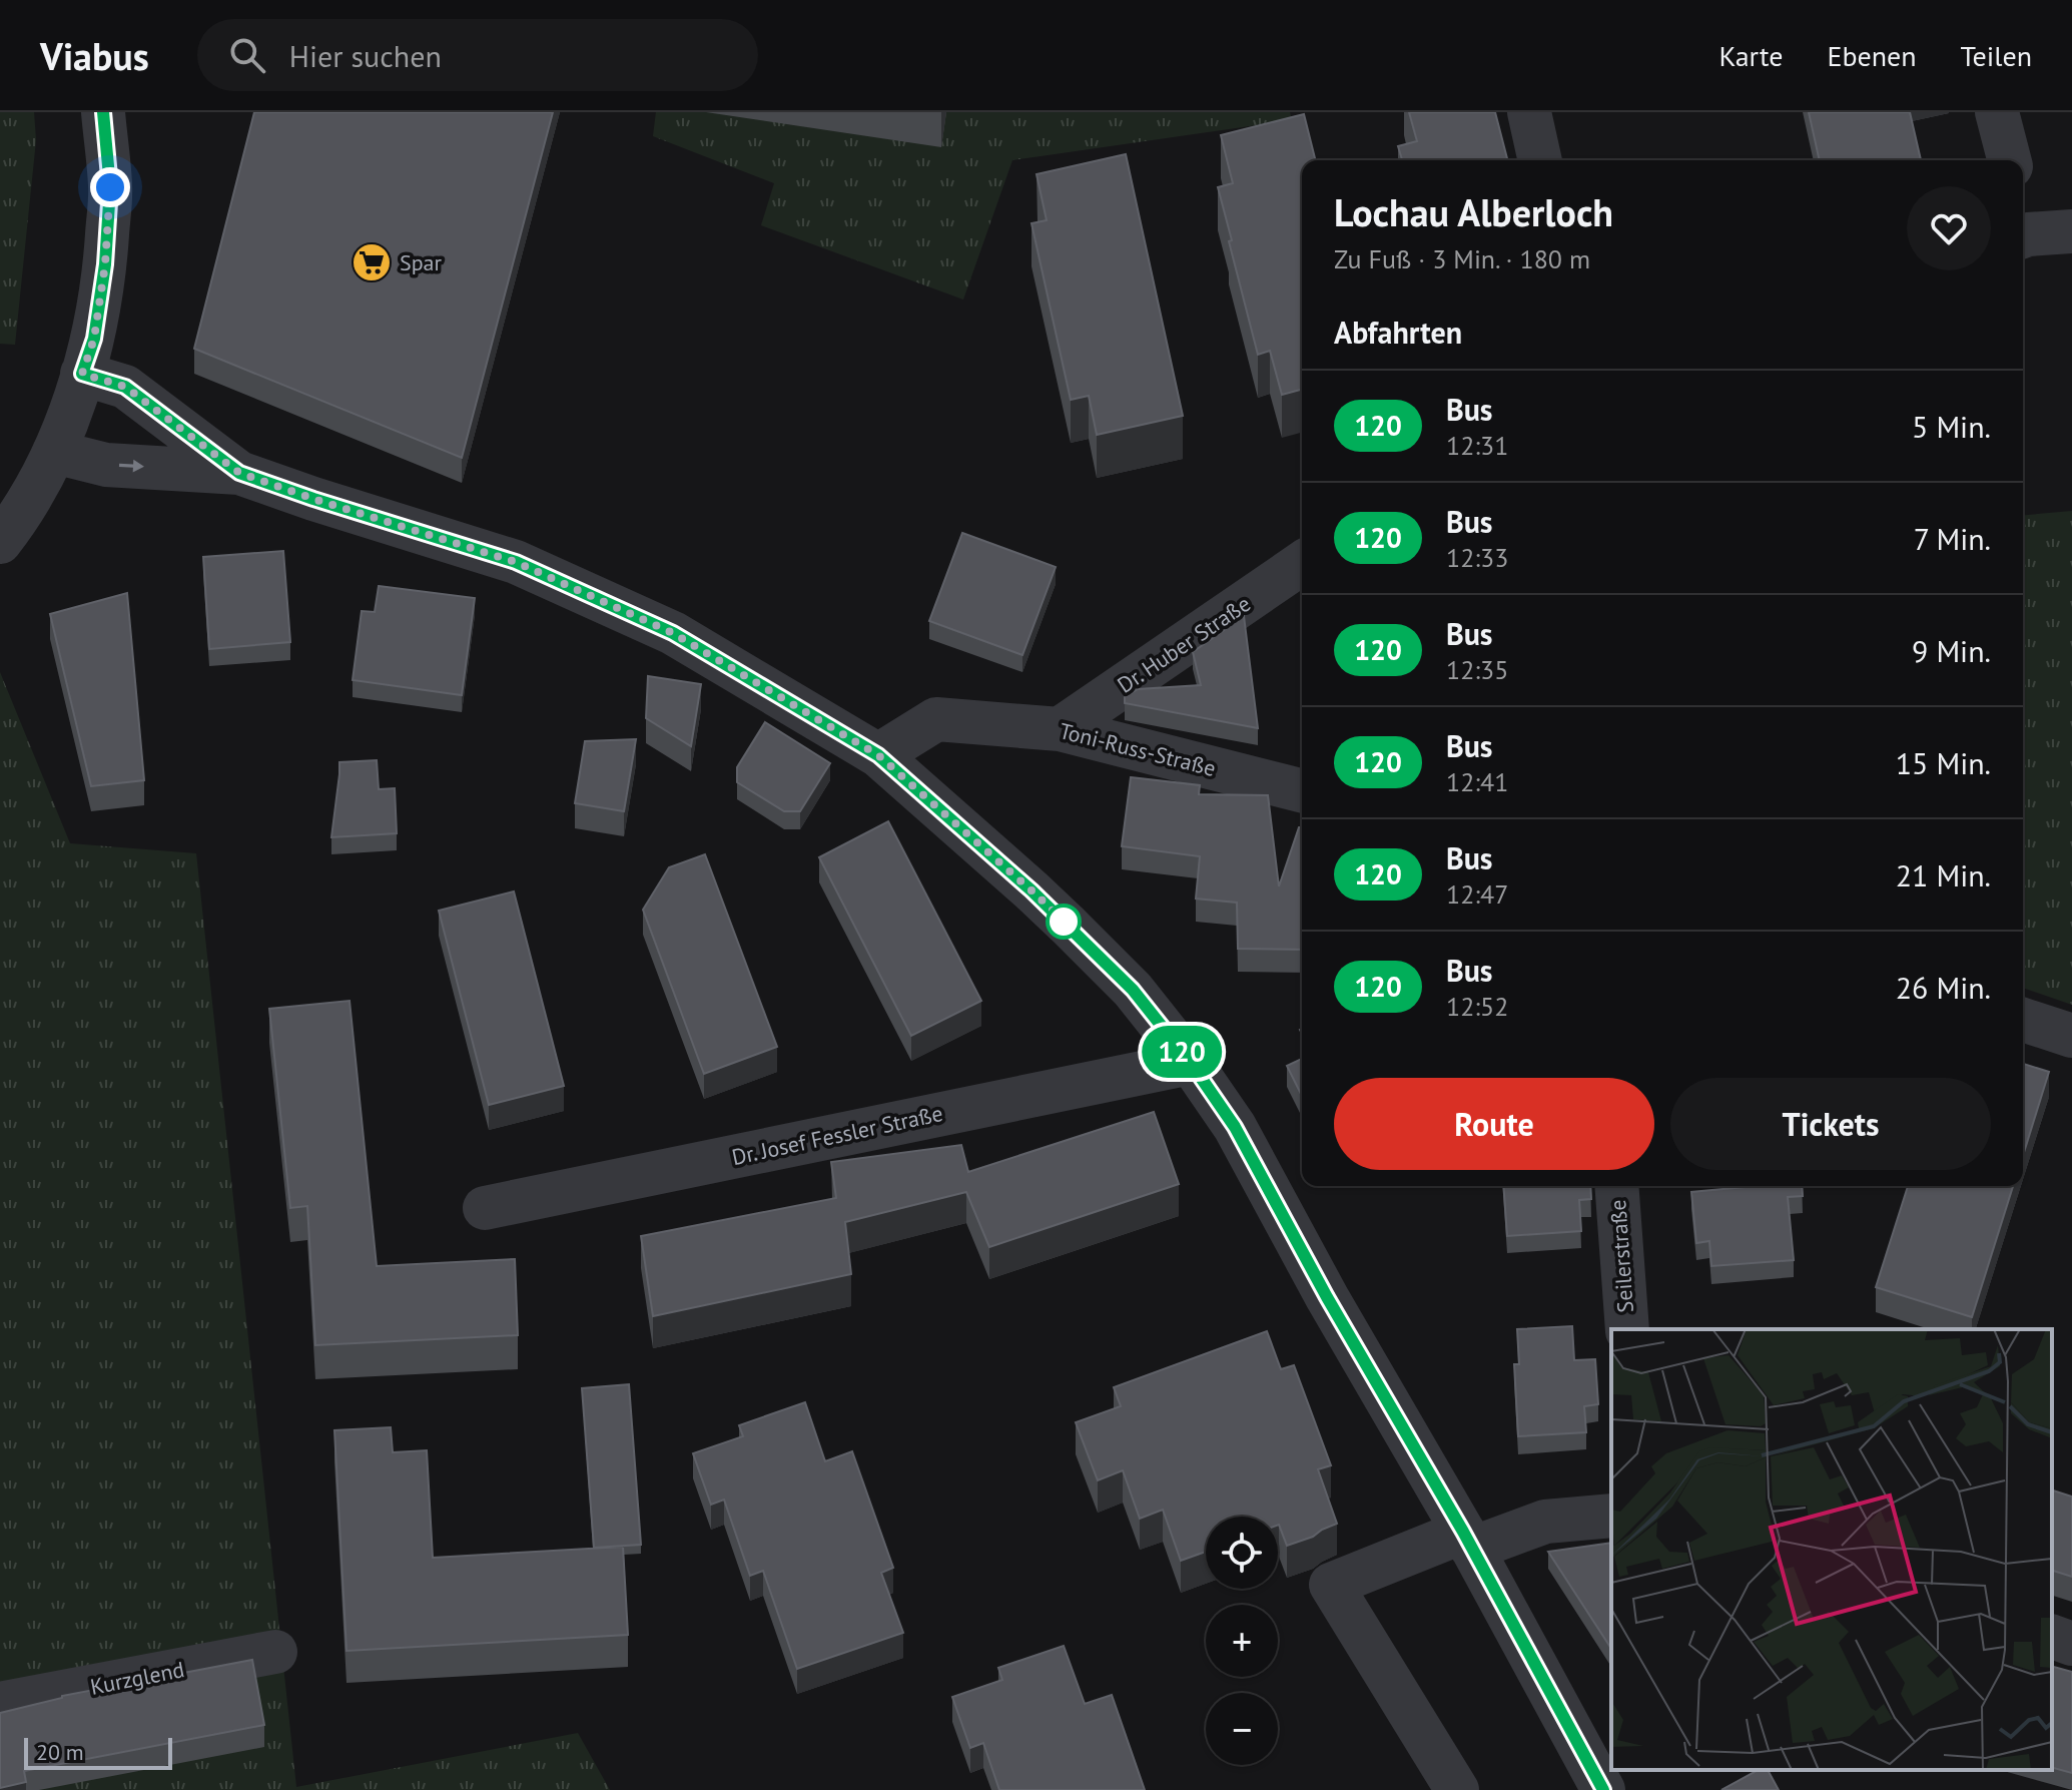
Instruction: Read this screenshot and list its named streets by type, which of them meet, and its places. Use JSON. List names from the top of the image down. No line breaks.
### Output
{"streets":{"street":["Dr. Huber Straße","Toni-Russ-Straße","Dr. Josef Fessler Straße","Seilerstraße","Kurzglend"]},"crossings":[["Dr. Huber Straße","Toni-Russ-Straße"]],"places":{"supermarket":["Spar"]},"lines":["bus line 120"],"scale_bar":"20 m","page":{"header":"Viabus","search":"Hier suchen","nav":["Karte","Ebenen","Teilen"],"on_map":"120","heading":[["Lochau Alberloch","Zu Fuß · 3 Min. · 180 m"],"Abfahrten"],"list":[{"mark":"120","name":"Bus","note":"12:31","value":"5 Min."},{"mark":"120","name":"Bus","note":"12:33","value":"7 Min."},{"mark":"120","name":"Bus","note":"12:35","value":"9 Min."},{"mark":"120","name":"Bus","note":"12:41","value":"15 Min."},{"mark":"120","name":"Bus","note":"12:47","value":"21 Min."},{"mark":"120","name":"Bus","note":"12:52","value":"26 Min."}],"buttons":["Route","Tickets"],"map_buttons":["+","−"],"scale":"20 m"}}
